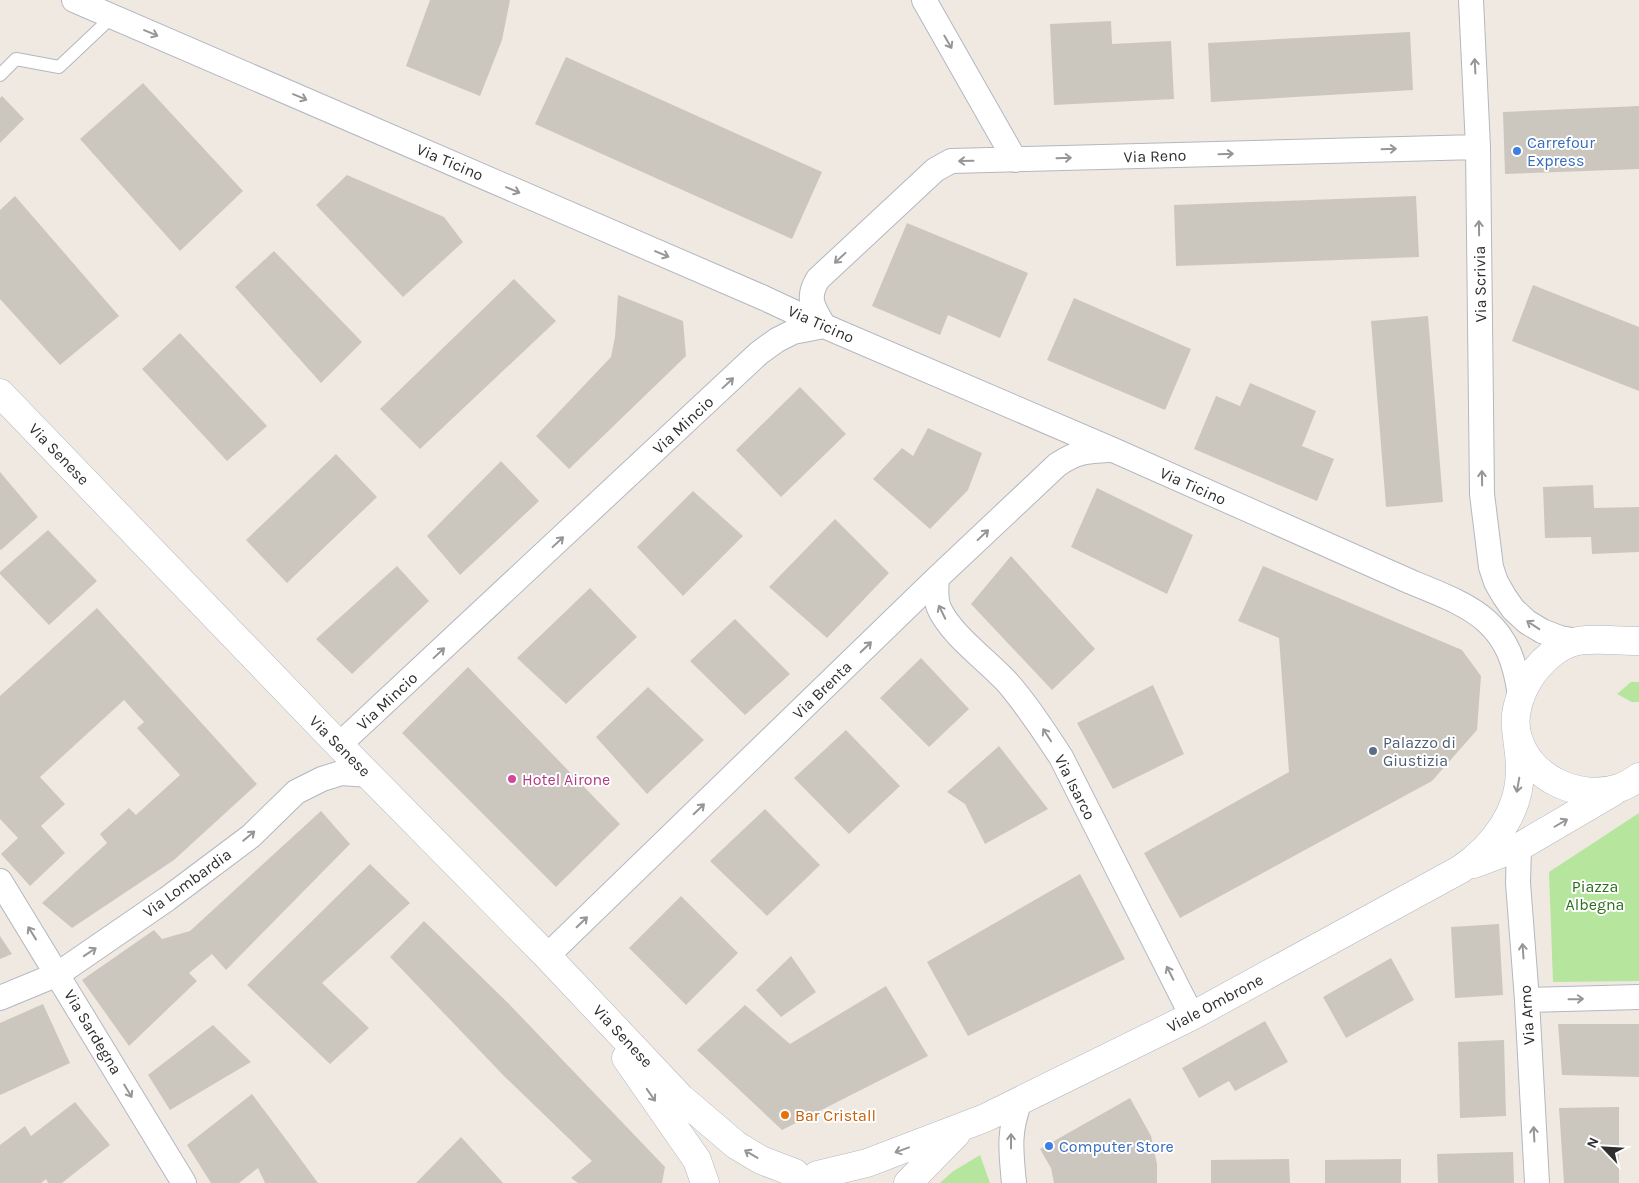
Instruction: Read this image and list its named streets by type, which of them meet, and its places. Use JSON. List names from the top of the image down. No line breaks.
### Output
{"streets":{"main road":["Via Senese","Viale Ombrone"],"street":["Via Reno","Via Ticino","Via Scrivia","Via Mincio","Via Brenta","Via Isarco","Via Lombardia","Via Arno","Via Sardegna"]},"crossings":[["Via Reno","Via Scrivia"],["Via Ticino","Via Mincio"],["Via Ticino","Via Brenta"],["Via Ticino","Viale Ombrone"],["Via Scrivia","Viale Ombrone"],["Via Mincio","Via Senese"],["Via Senese","Via Brenta"],["Via Senese","Via Lombardia"],["Via Senese","Viale Ombrone"],["Via Brenta","Via Isarco"],["Via Isarco","Viale Ombrone"],["Via Lombardia","Via Sardegna"],["Viale Ombrone","Via Arno"]],"one_way":["Via Reno","Via Ticino","Via Scrivia","Via Mincio","Via Brenta","Via Isarco","Via Lombardia","Via Arno"],"parks":["Piazza Albegna"],"places":["Carrefour Express","Palazzo di Giustizia","Hotel Airone","Bar Cristall","Computer Store"],"north":"top left"}
